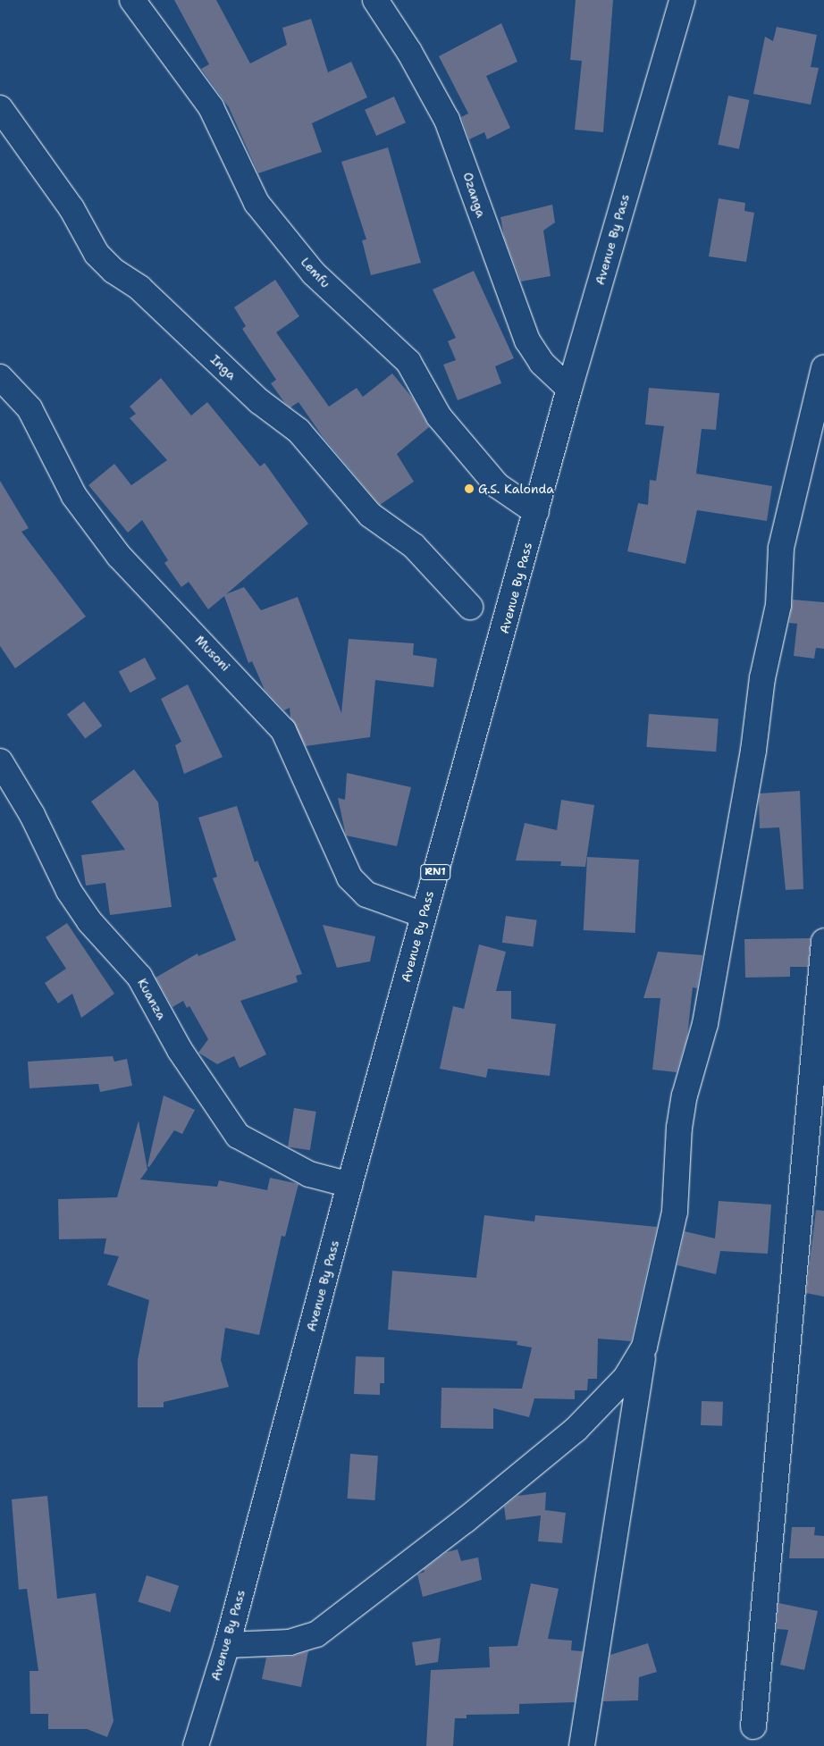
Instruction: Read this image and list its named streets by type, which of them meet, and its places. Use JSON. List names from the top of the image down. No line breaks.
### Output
{"streets":{"main road":["Ozanga","Avenue By Pass","Lemfu","Inga","Musoni","RN1","Kuanza"]},"crossings":[["Ozanga","Avenue By Pass"],["Avenue By Pass","Lemfu"],["Avenue By Pass","Musoni"],["Avenue By Pass","Kuanza"]],"places":["G.S. Kalonda"]}
